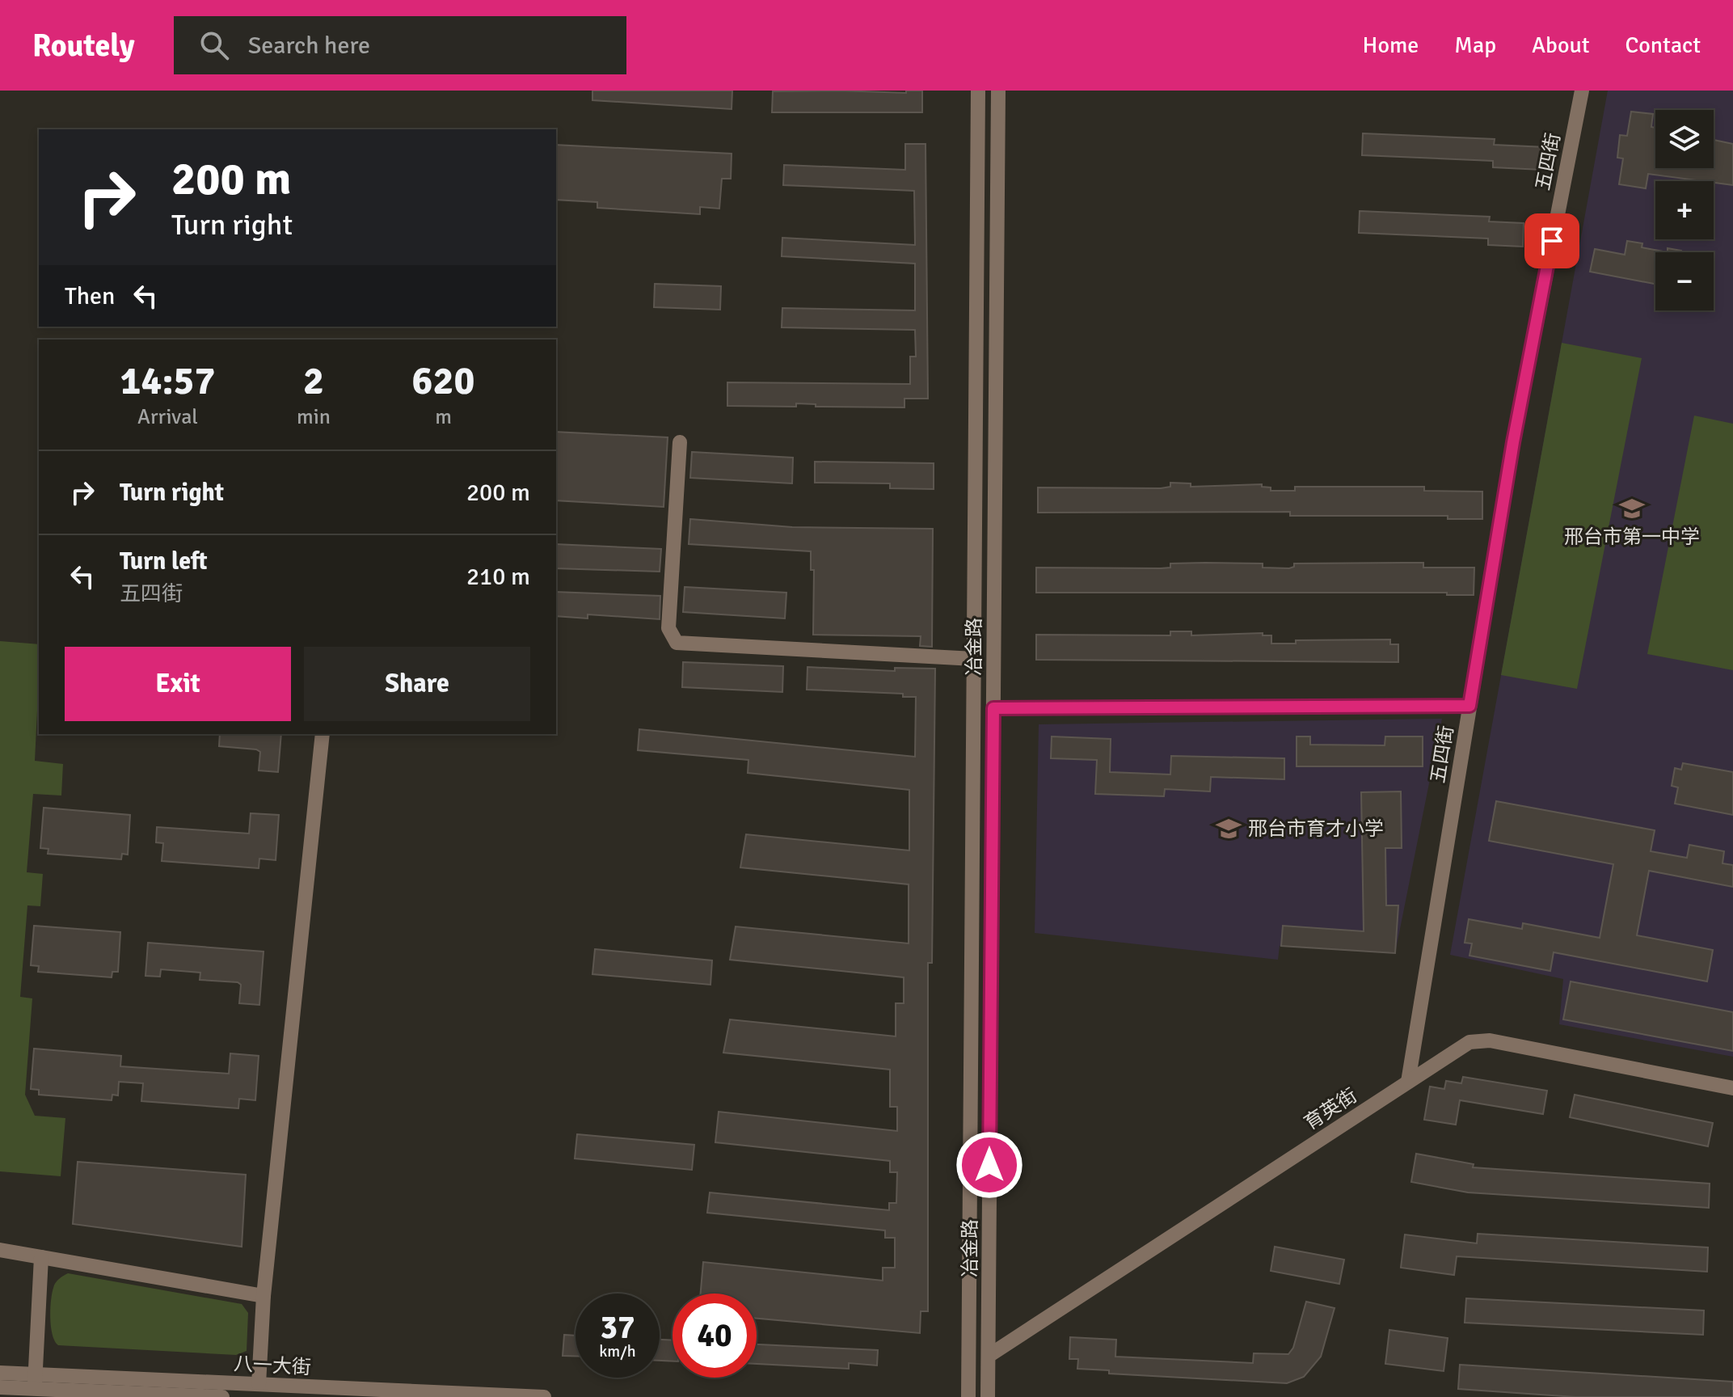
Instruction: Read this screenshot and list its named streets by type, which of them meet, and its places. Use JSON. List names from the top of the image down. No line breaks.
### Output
{"streets":{"street":["五四街","冶金路","育英街","八一大街"]},"crossings":[["五四街","育英街"],["冶金路","育英街"]],"places":{"school or university":["邢台市第一中学","邢台市育才小学"]},"page":{"header":"Routely","search":"Search here","nav":["Home","Map","About","Contact"],"map_buttons":["+","−"],"turn":["200 m","Turn right"],"then":"Then","eta":["14:57","Arrival","2","min","620","m"],"list":[{"name":"Turn right","value":"200 m"},{"name":"Turn left","note":"五四街","value":"210 m"}],"buttons":["Exit","Share"],"speed":"37 km/h","limit":"40"}}
